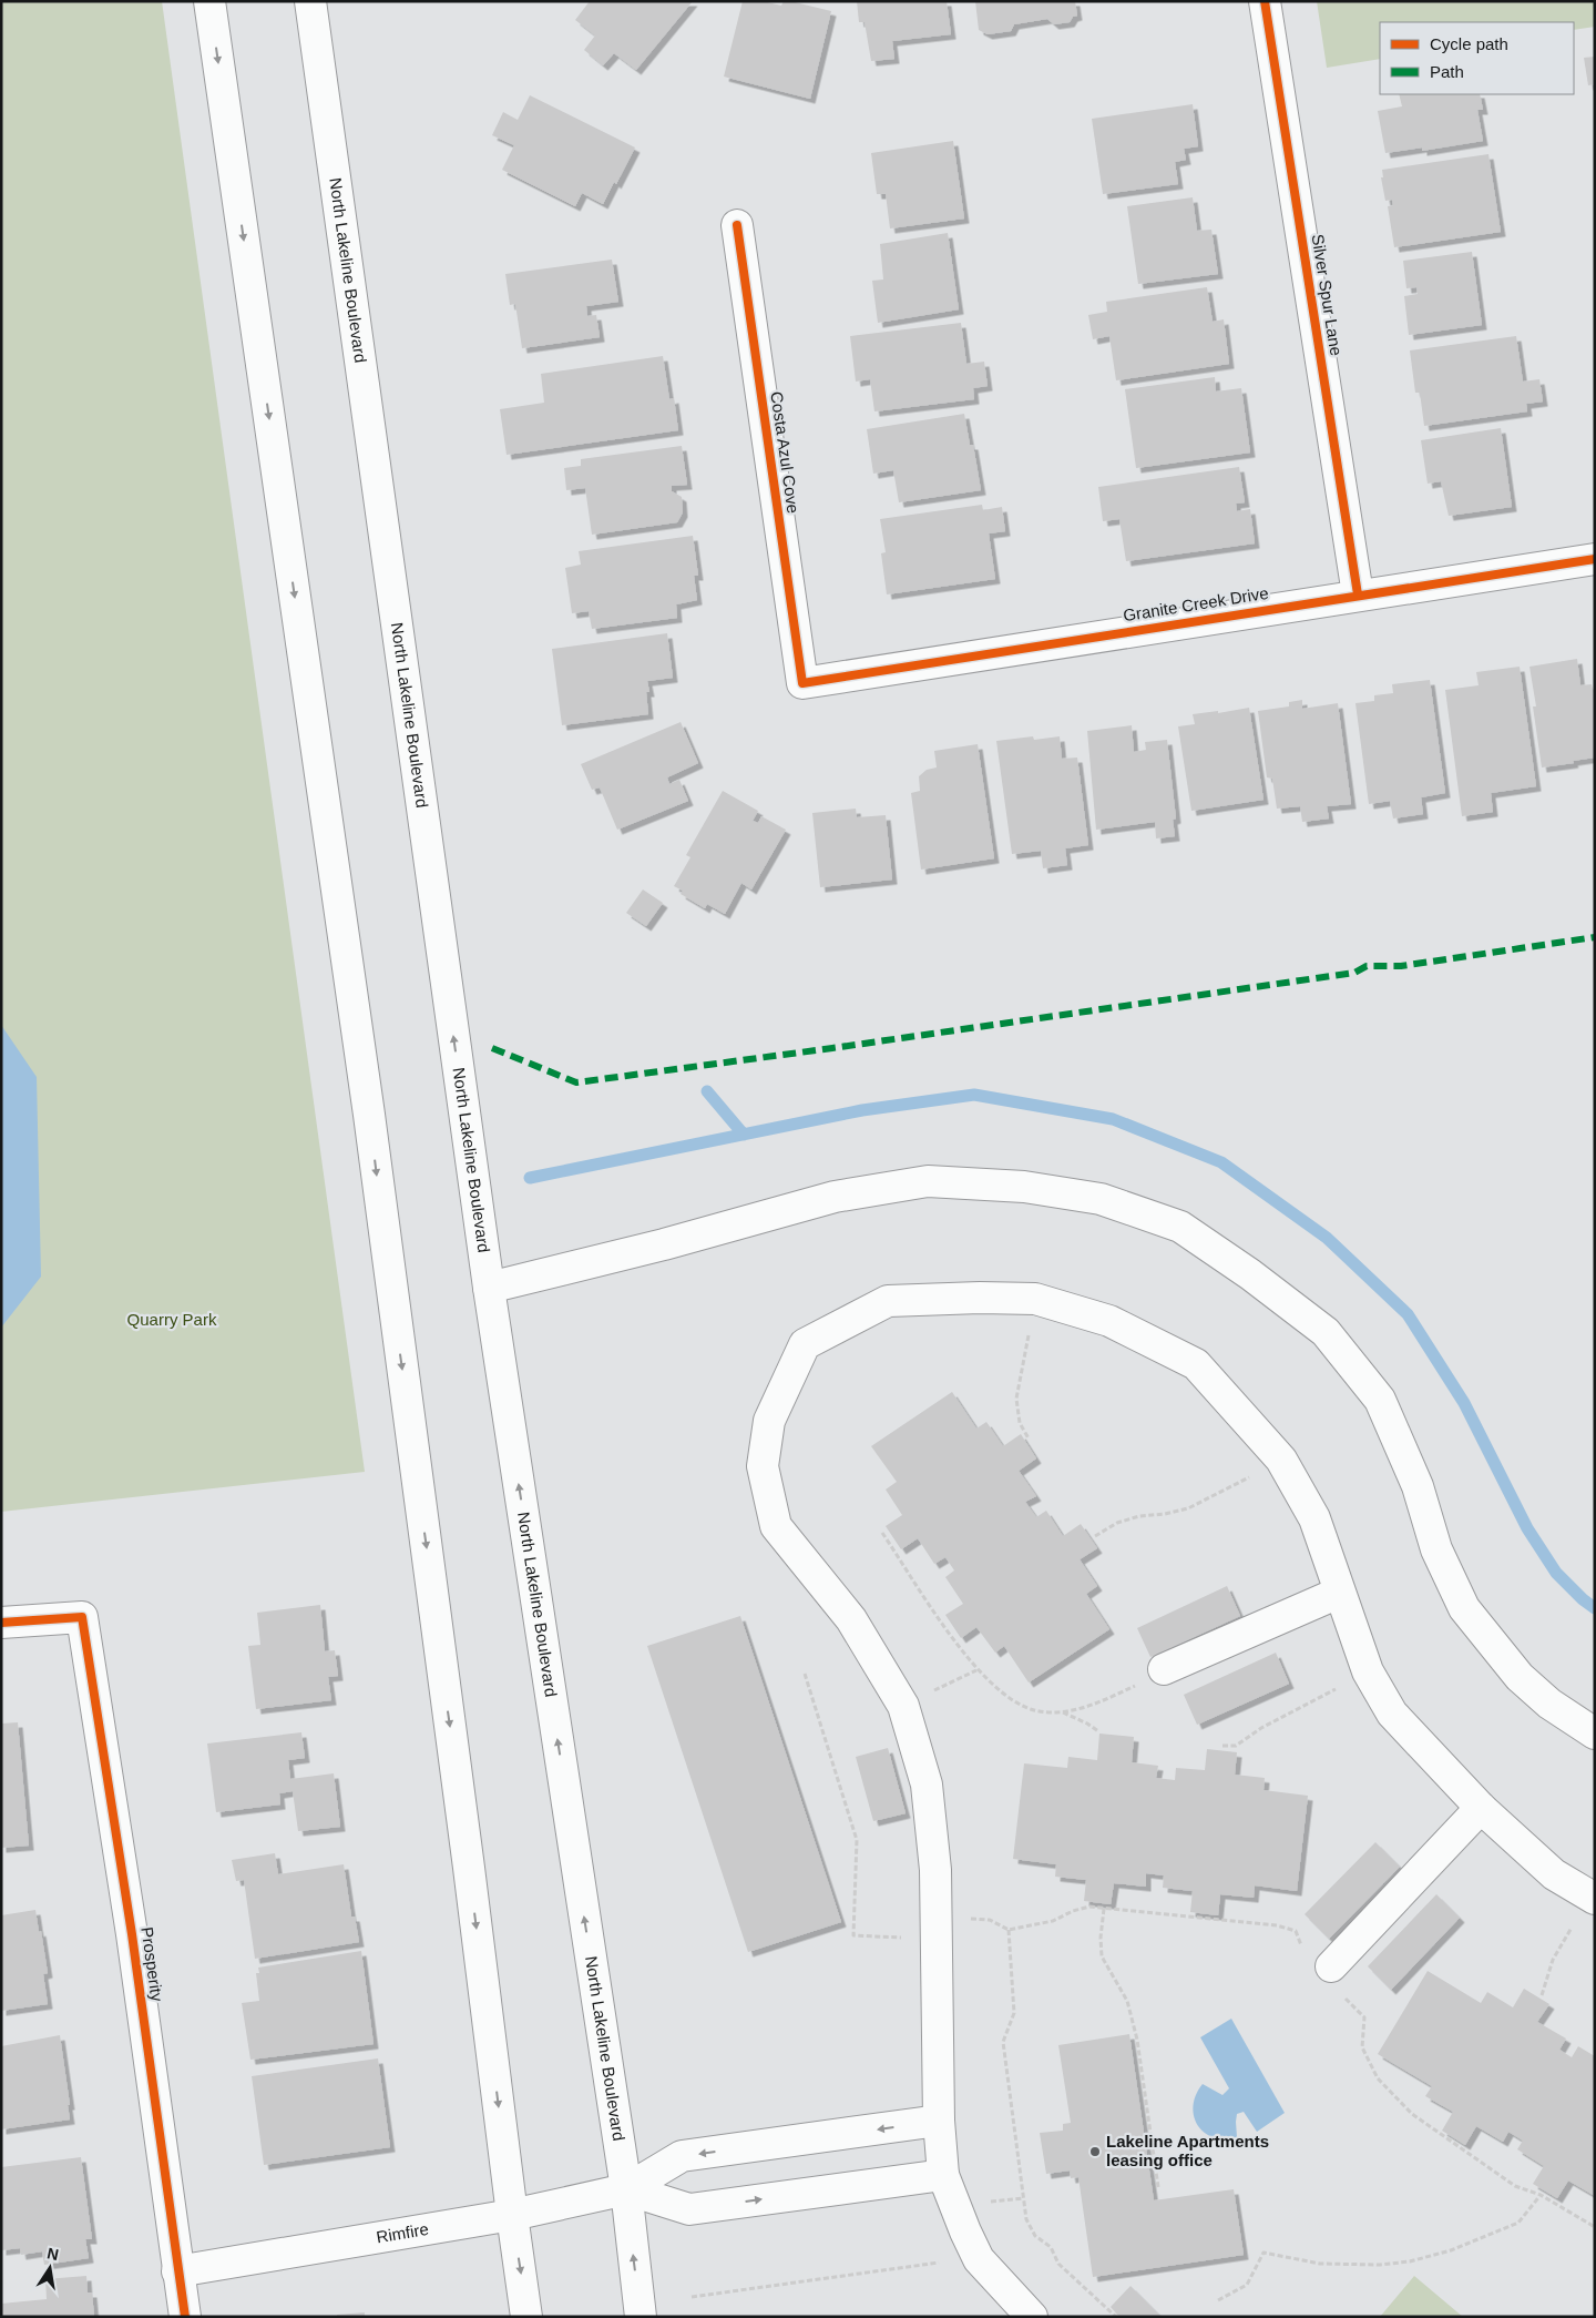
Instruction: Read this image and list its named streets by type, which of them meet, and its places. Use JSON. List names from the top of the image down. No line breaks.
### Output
{"streets":{"main road":["North Lakeline Boulevard","Silver Spur Lane","Costa Azul Cove","Granite Creek Drive","Prosperity","Rimfire"]},"crossings":[["North Lakeline Boulevard","Rimfire"],["Silver Spur Lane","Granite Creek Drive"],["Costa Azul Cove","Granite Creek Drive"],["Prosperity","Rimfire"]],"parks":["Quarry Park"],"places":["Lakeline Apartments leasing office"],"legend":["Cycle path","Path"],"north":"top"}
